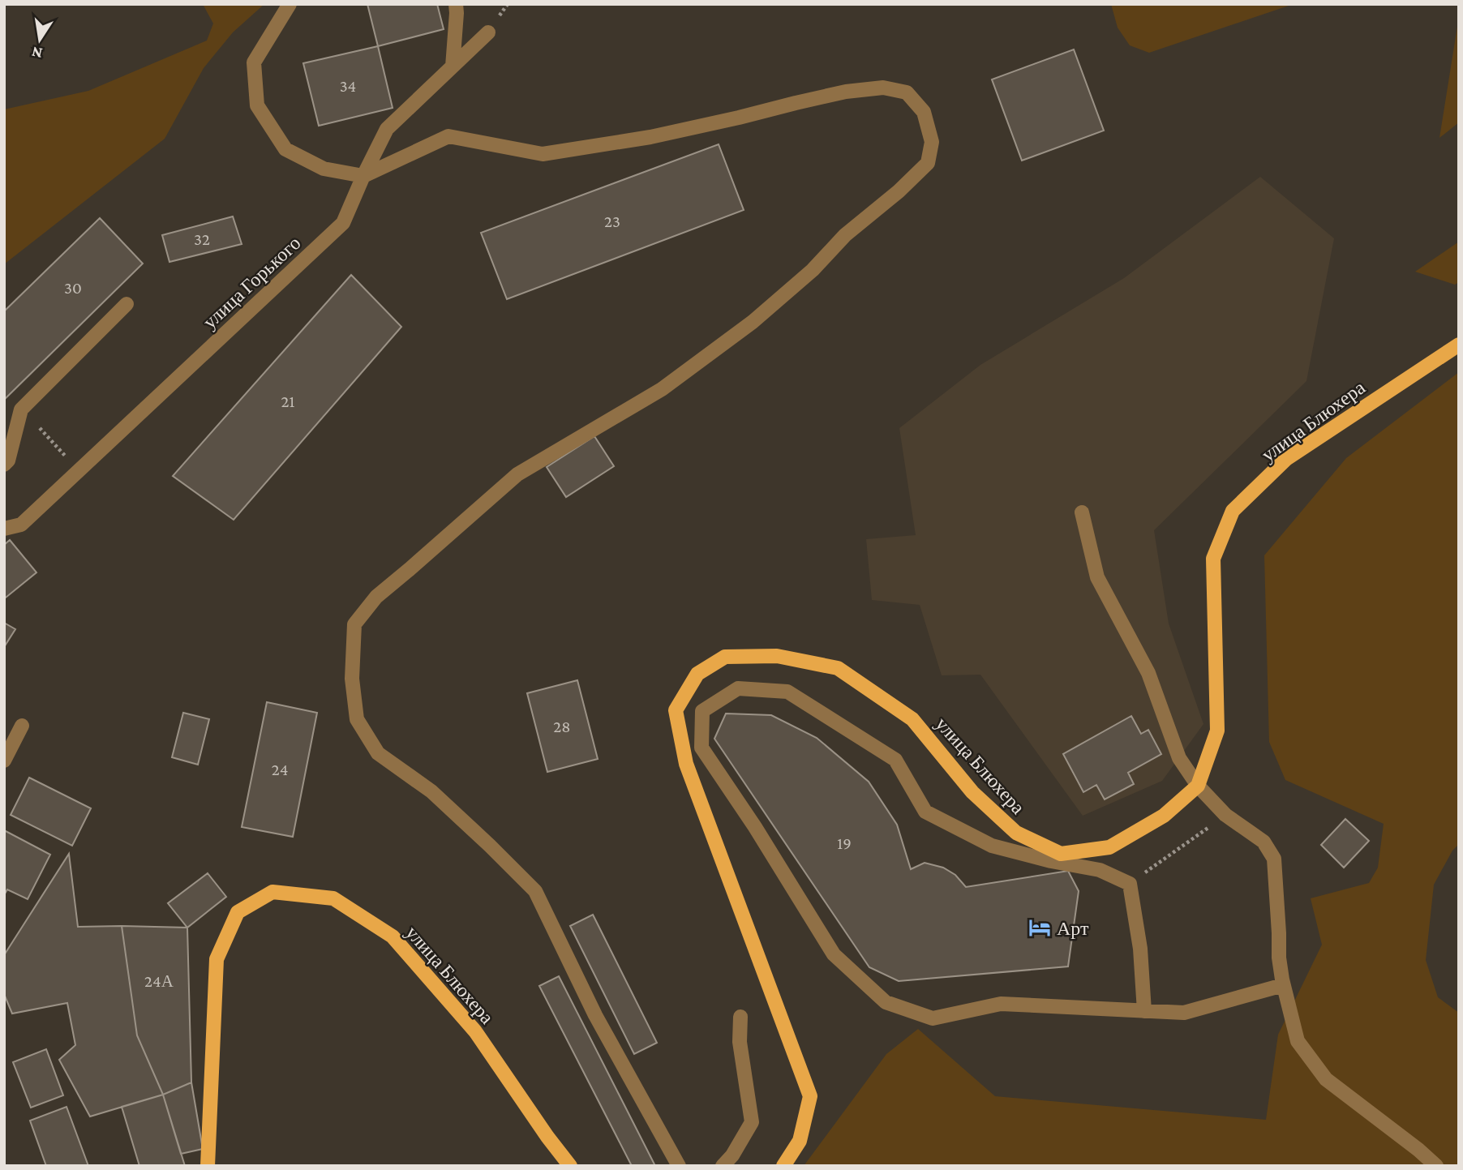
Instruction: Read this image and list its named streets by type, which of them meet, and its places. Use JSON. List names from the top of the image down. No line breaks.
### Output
{"streets":{"main road":["улица Блюхера"],"street":["улица Горького"]},"places":{"hotel":["Арт"]},"house_numbers":["34","23","32","30","21","28","24","19","24А"],"north":"bottom"}
